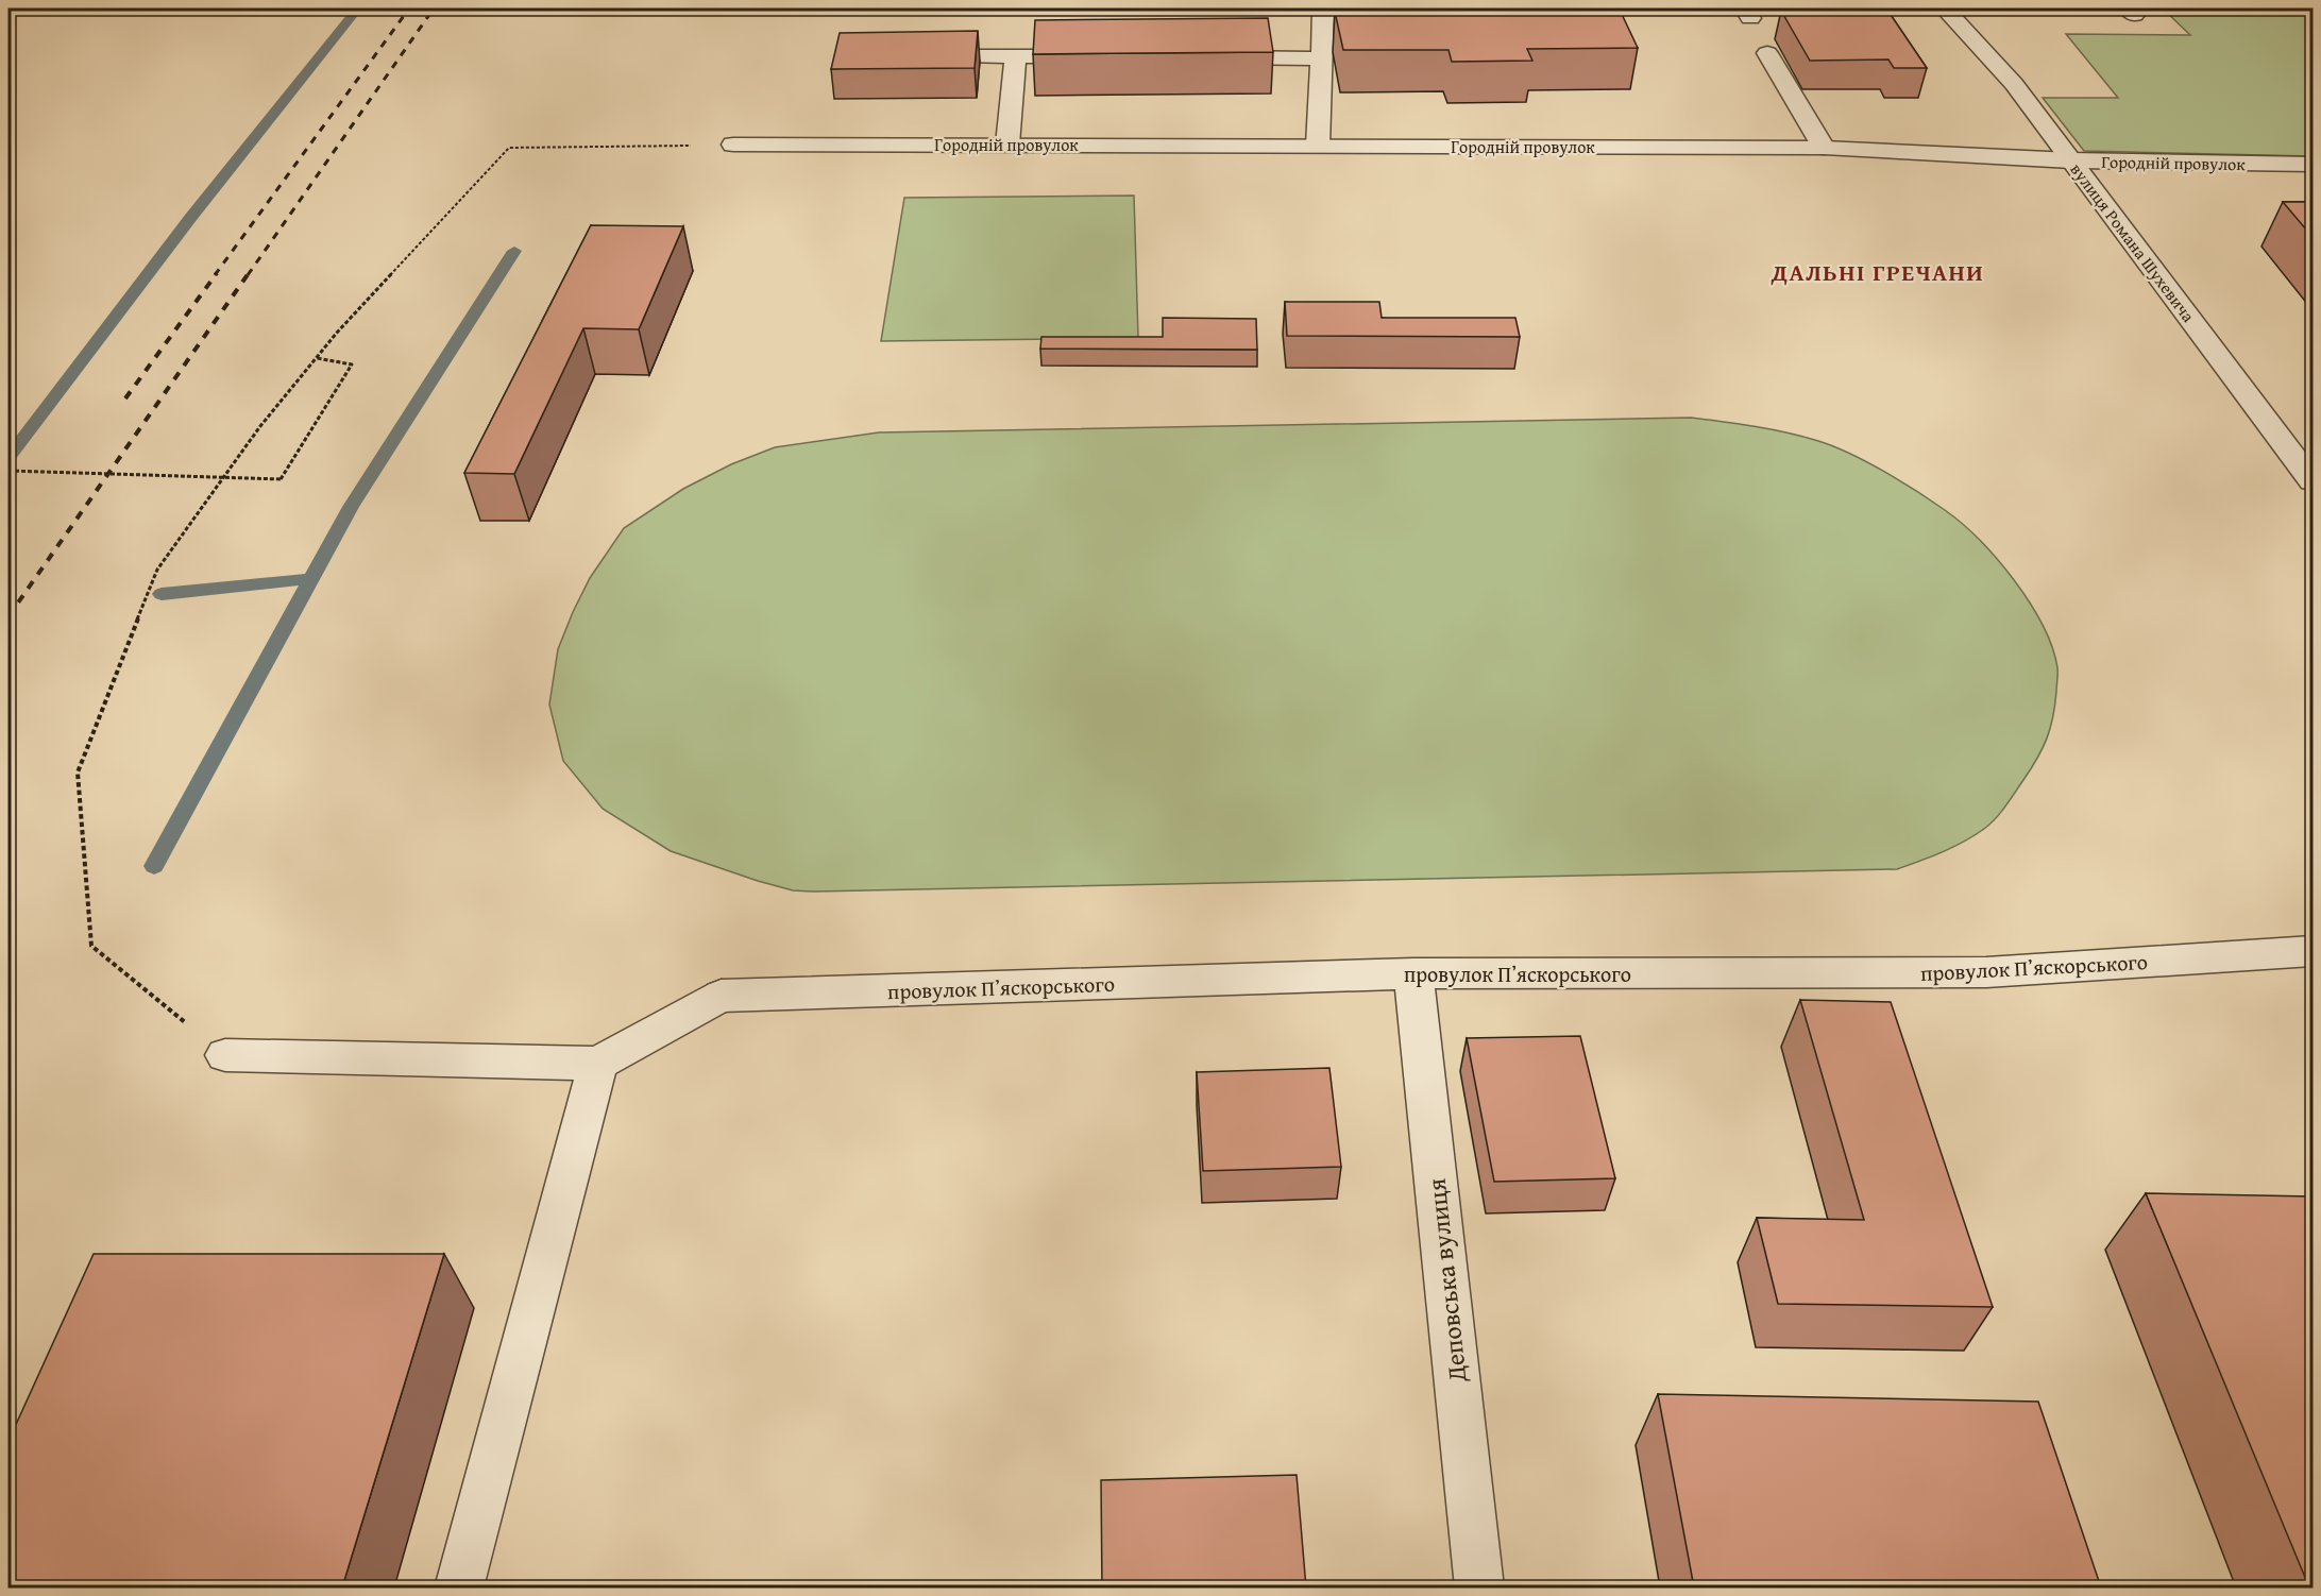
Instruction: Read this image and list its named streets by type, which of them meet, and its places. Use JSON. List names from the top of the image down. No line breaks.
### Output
{"streets":{"street":["Городній провулок","вулиця Романа Шухевича","провулок Пʼяскорського","Деповська вулиця"]},"crossings":[["Городній провулок","вулиця Романа Шухевича"],["провулок Пʼяскорського","Деповська вулиця"]],"districts":["ДАЛЬНІ ГРЕЧАНИ"]}
